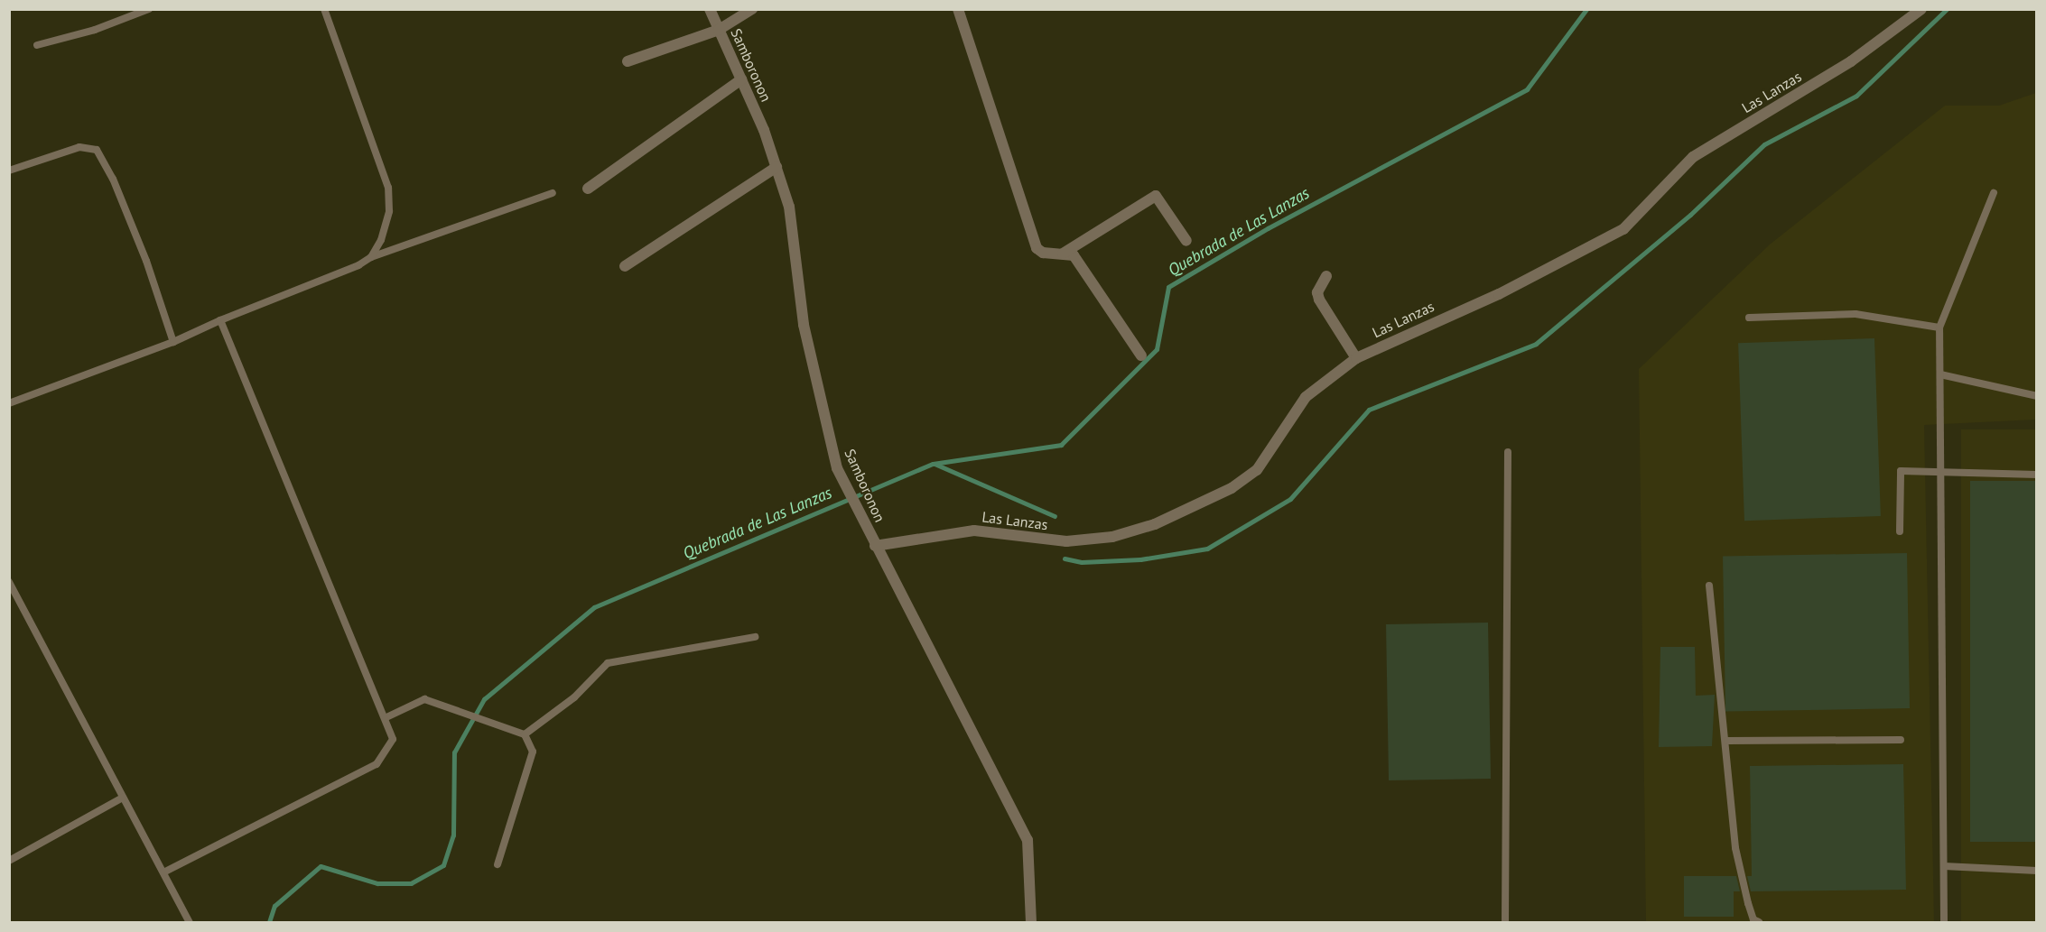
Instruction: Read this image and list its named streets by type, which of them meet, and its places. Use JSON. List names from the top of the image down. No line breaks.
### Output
{"streets":{"street":["Samboronon","Las Lanzas"]},"crossings":[["Samboronon","Las Lanzas"]],"water":["Quebrada de Las Lanzas"]}
